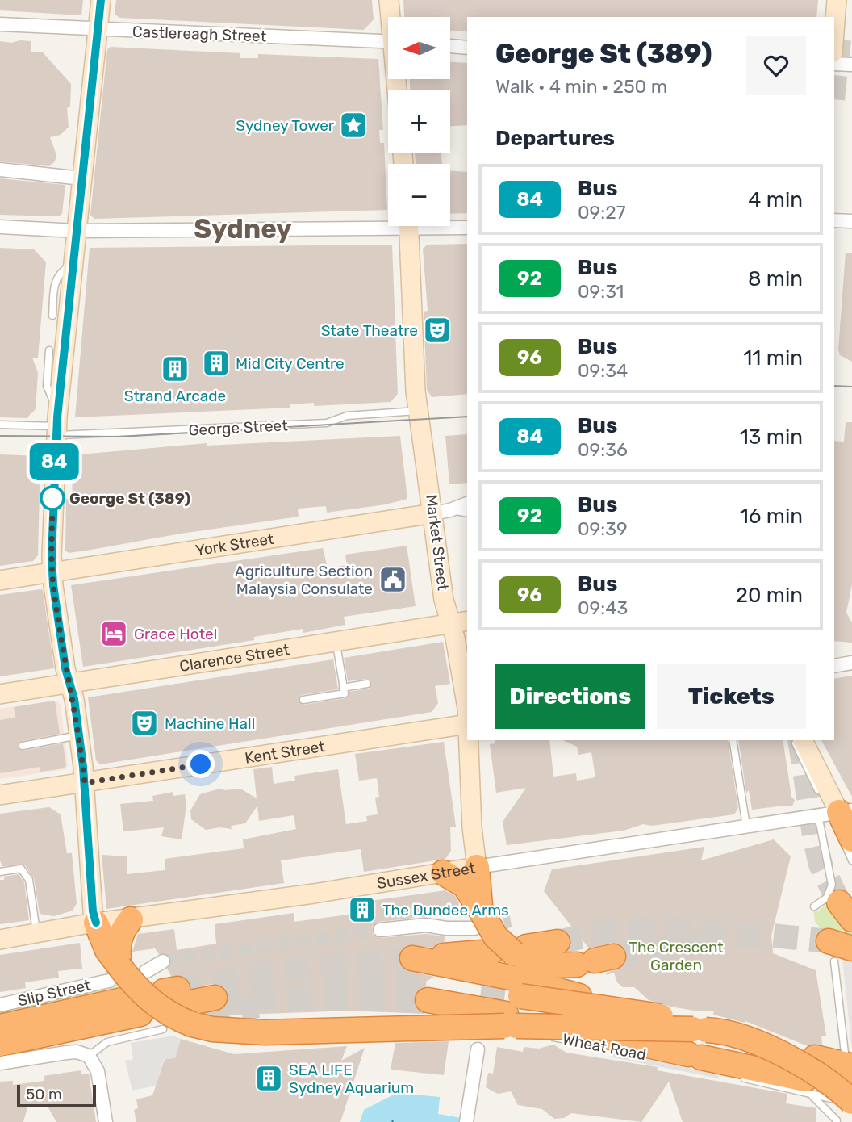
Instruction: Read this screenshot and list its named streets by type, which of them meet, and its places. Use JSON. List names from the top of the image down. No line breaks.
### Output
{"streets":{"street":["Castlereagh Street","Market Street","York Street","Clarence Street","Kent Street","Sussex Street","Slip Street"],"lane":["George Street","Wheat Road"]},"crossings":[["George Street","Market Street"],["Market Street","York Street"],["Market Street","Clarence Street"],["Market Street","Sussex Street"]],"districts":["Sydney"],"parks":["The Crescent Garden"],"places":{"place":["Sydney Tower"],"theatre":["State Theatre","Machine Hall"],"building":["Mid City Centre","Strand Arcade","The Dundee Arms","SEA LIFE Sydney Aquarium"],"other":["George St (389)"],"public building":["Agriculture Section Malaysia Consulate"],"hotel":["Grace Hotel"]},"lines":["bus line 84"],"scale_bar":"50 m","north":"left","page":{"on_map":"84","map_buttons":["+","−"],"heading":[["George St (389)","Walk · 4 min · 250 m"],"Departures"],"list":[{"mark":"84","name":"Bus","note":"09:27","value":"4 min"},{"mark":"92","name":"Bus","note":"09:31","value":"8 min"},{"mark":"96","name":"Bus","note":"09:34","value":"11 min"},{"mark":"84","name":"Bus","note":"09:36","value":"13 min"},{"mark":"92","name":"Bus","note":"09:39","value":"16 min"},{"mark":"96","name":"Bus","note":"09:43","value":"20 min"}],"buttons":["Directions","Tickets"],"scale":"50 m"}}
